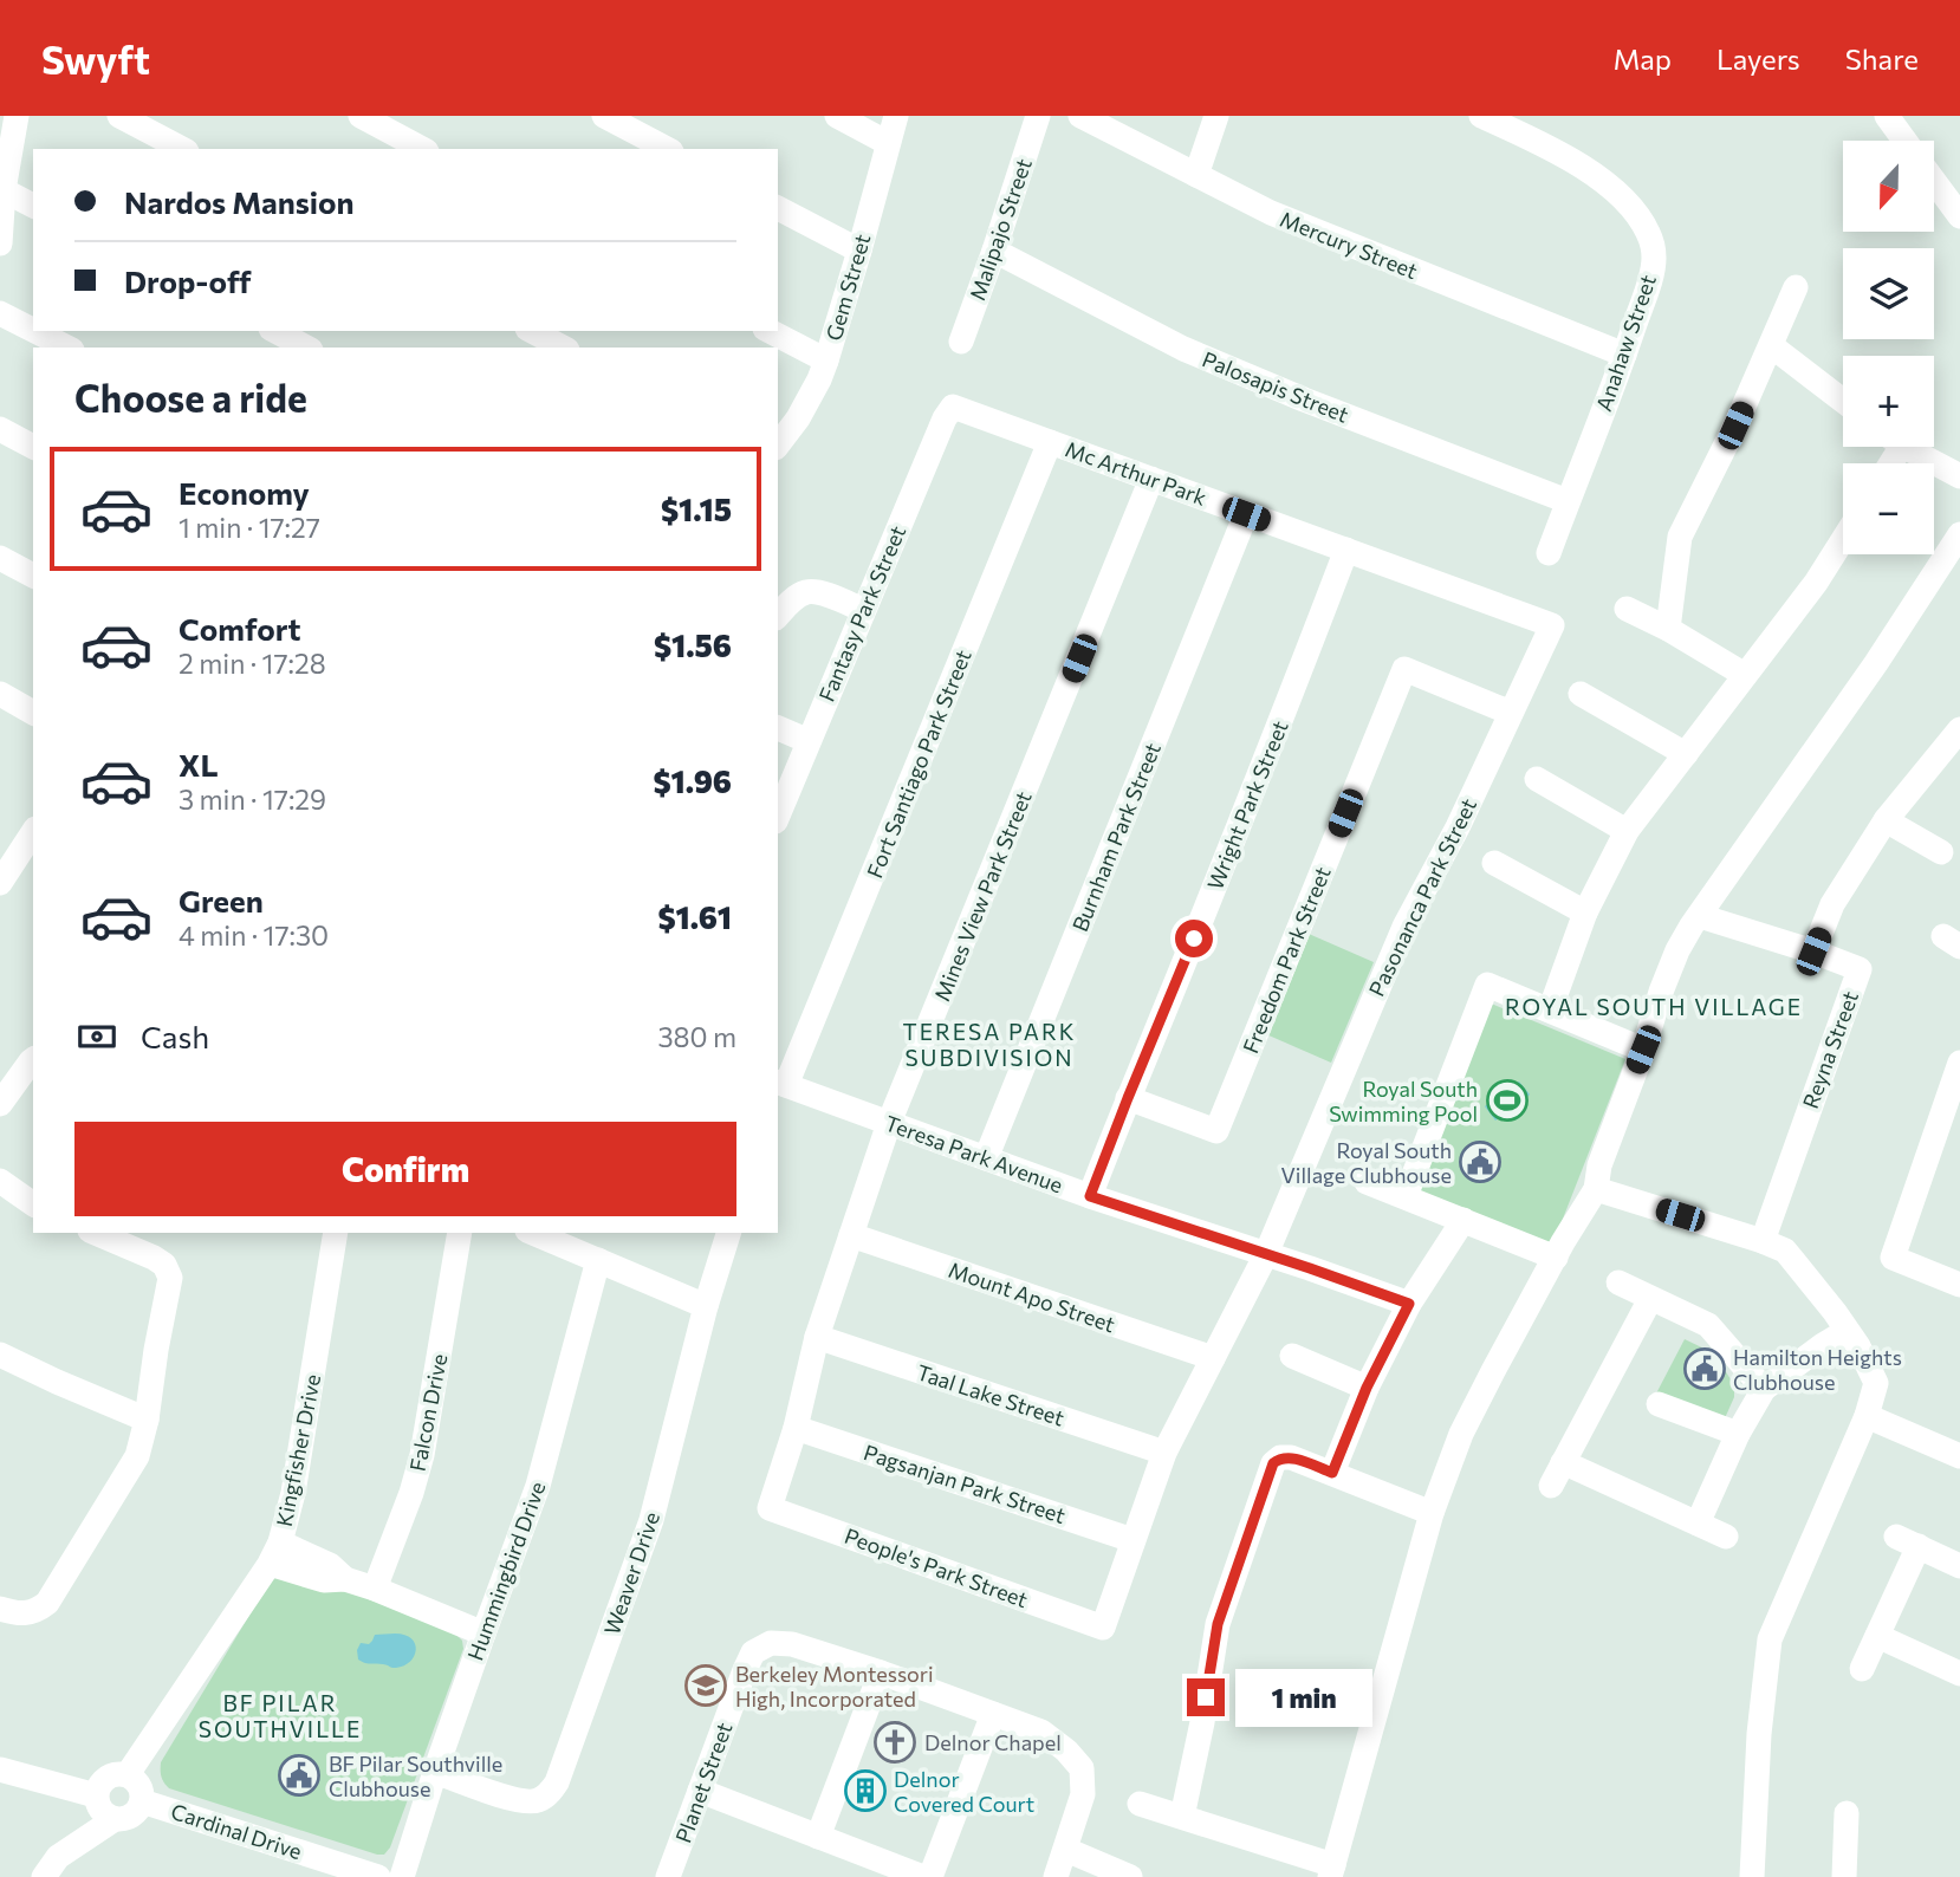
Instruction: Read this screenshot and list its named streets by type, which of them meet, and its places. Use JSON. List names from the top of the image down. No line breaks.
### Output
{"streets":{"street":["Malipajo Street","Mercury Street","Gem Street","Anahaw Street","Palosapis Street","Mc Arthur Park","Fantasy Park Street","Fort Santiago Park Street","Wright Park Street","Burnham Park Street","Mines View Park Street","Pasonanca Park Street","Freedom Park Street","Reyna Street","Teresa Park Avenue","Mount Apo Street","Taal Lake Street","Falcon Drive","Kingfisher Drive","Pagsanjan Park Street","People's Park Street","Hummingbird Drive","Weaver Drive","Planet Street","Cardinal Drive"]},"crossings":[["Malipajo Street","Palosapis Street"],["Mercury Street","Anahaw Street"],["Anahaw Street","Palosapis Street"],["Mc Arthur Park","Fantasy Park Street"],["Mc Arthur Park","Fort Santiago Park Street"],["Mc Arthur Park","Wright Park Street"],["Mc Arthur Park","Burnham Park Street"],["Mc Arthur Park","Mines View Park Street"],["Mc Arthur Park","Pasonanca Park Street"],["Fort Santiago Park Street","Teresa Park Avenue"],["Wright Park Street","Freedom Park Street"],["Wright Park Street","Teresa Park Avenue"],["Burnham Park Street","Teresa Park Avenue"],["Mines View Park Street","Teresa Park Avenue"],["Mines View Park Street","Mount Apo Street"],["Mines View Park Street","Taal Lake Street"],["Mines View Park Street","Pagsanjan Park Street"],["Mines View Park Street","People's Park Street"],["Pasonanca Park Street","Freedom Park Street"],["Pasonanca Park Street","Teresa Park Avenue"],["Pasonanca Park Street","Mount Apo Street"],["Pasonanca Park Street","Taal Lake Street"],["Pasonanca Park Street","Pagsanjan Park Street"],["Pasonanca Park Street","People's Park Street"],["Kingfisher Drive","Cardinal Drive"],["Hummingbird Drive","Weaver Drive"]],"districts":["ROYAL SOUTH VILLAGE","TERESA PARK SUBDIVISION","BF PILAR SOUTHVILLE"],"places":{"sports":["Royal South Swimming Pool"],"public building":["Royal South Village Clubhouse","Hamilton Heights Clubhouse","BF Pilar Southville Clubhouse"],"school or university":["Berkeley Montessori High, Incorporated"],"church":["Delnor Chapel"],"building":["Delnor Covered Court"]},"north":"bottom","page":{"header":"Swyft","nav":["Map","Layers","Share"],"map_buttons":["+","−"],"banner":["Nardos Mansion","Drop-off"],"heading":"Choose a ride","list":[{"name":"Economy","note":"1 min · 17:27","value":"$1.15"},{"name":"Comfort","note":"2 min · 17:28","value":"$1.56"},{"name":"XL","note":"3 min · 17:29","value":"$1.96"},{"name":"Green","note":"4 min · 17:30","value":"$1.61"}],"pay":["Cash","380 m"],"buttons":"Confirm","bubble":"1 min"}}
